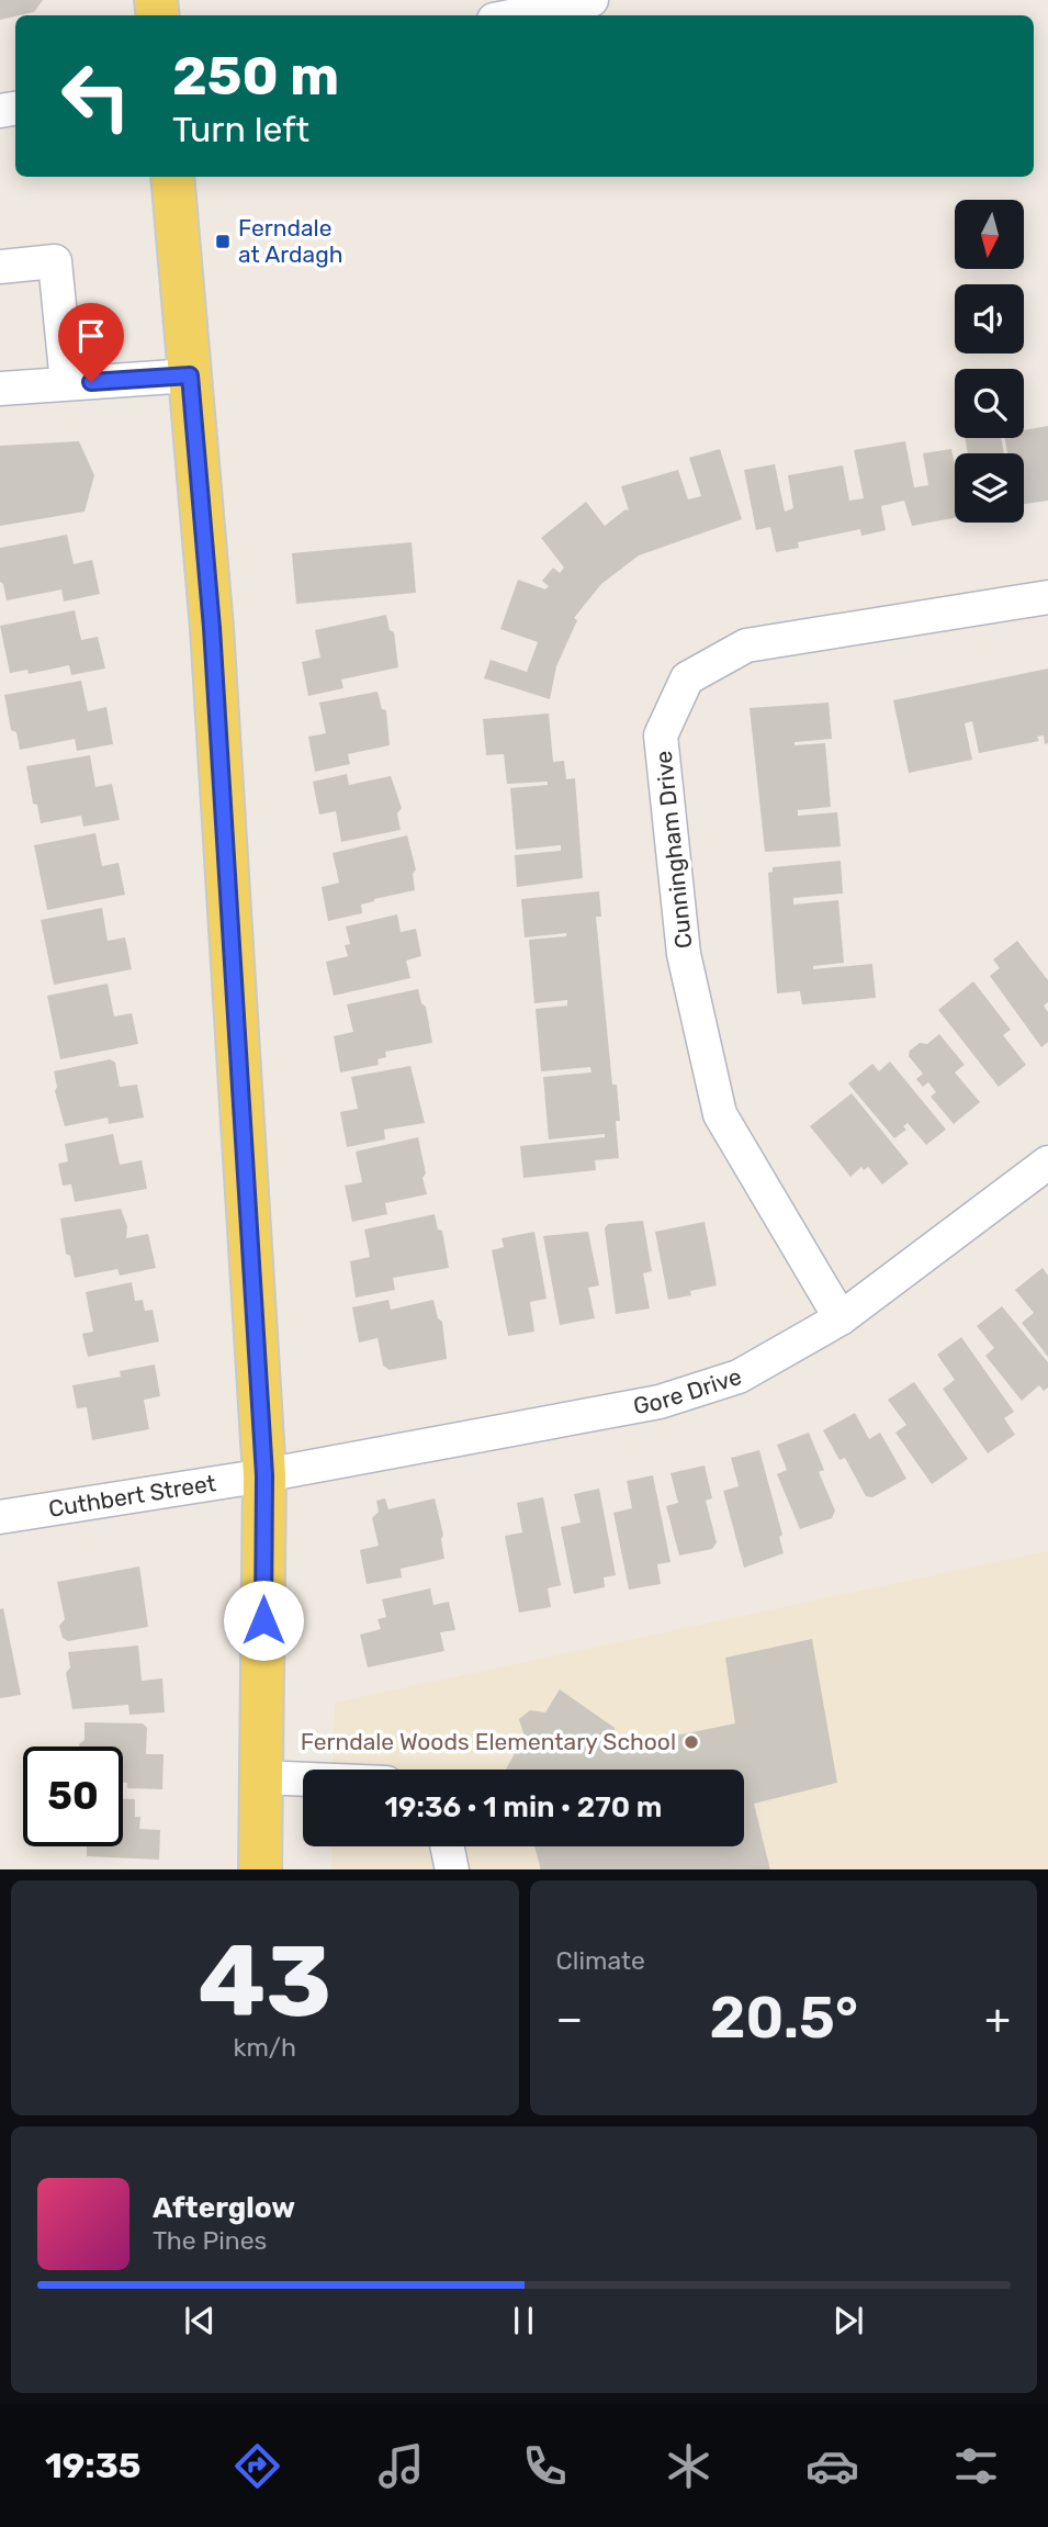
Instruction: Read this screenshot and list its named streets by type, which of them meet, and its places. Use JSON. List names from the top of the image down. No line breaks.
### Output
{"streets":{"street":["Cunningham Drive","Gore Drive","Cuthbert Street"]},"crossings":[["Cunningham Drive","Gore Drive"],["Gore Drive","Cuthbert Street"]],"places":{"transit":["Ferndale at Ardagh"],"other":["Ferndale Woods Elementary School"]},"north":"bottom","page":{"turn":["250 m","Turn left"],"limit":"50","trip":"19:36 · 1 min · 270 m","tile":[["43","km/h"],"Climate"],"heat":["−","20.5°","+"],"song":["Afterglow","The Pines"],"tabs":"19:35"}}
